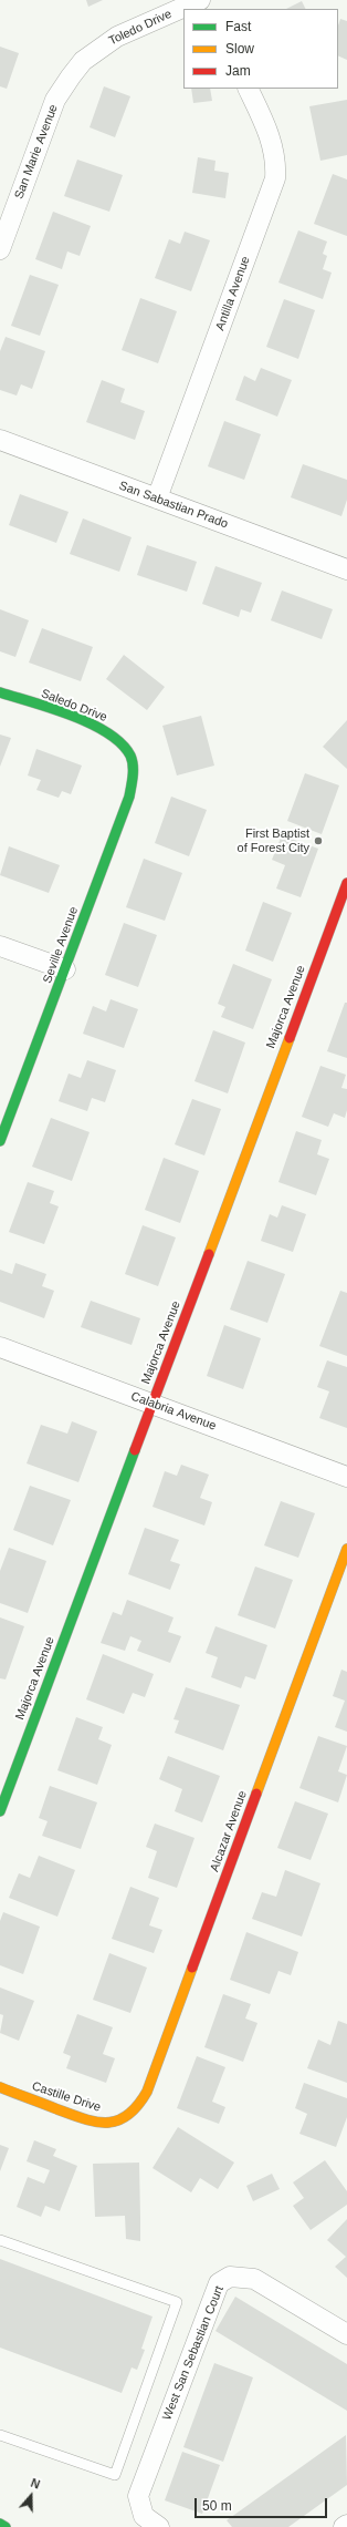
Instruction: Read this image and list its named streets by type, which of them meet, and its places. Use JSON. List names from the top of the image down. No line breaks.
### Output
{"streets":{"street":["Toledo Drive","San Marie Avenue","Antilla Avenue","San Sabastian Prado","Saledo Drive","Seville Avenue","Majorca Avenue","Calabria Avenue","Alcazar Avenue","Castille Drive","West San Sebastian Court"]},"crossings":[["Toledo Drive","San Marie Avenue"],["Antilla Avenue","San Sabastian Prado"],["Saledo Drive","Seville Avenue"],["Majorca Avenue","Calabria Avenue"],["Alcazar Avenue","Castille Drive"]],"places":["First Baptist of Forest City"],"legend":["Fast","Slow","Jam"],"scale_bar":"50 m","north":"top"}
